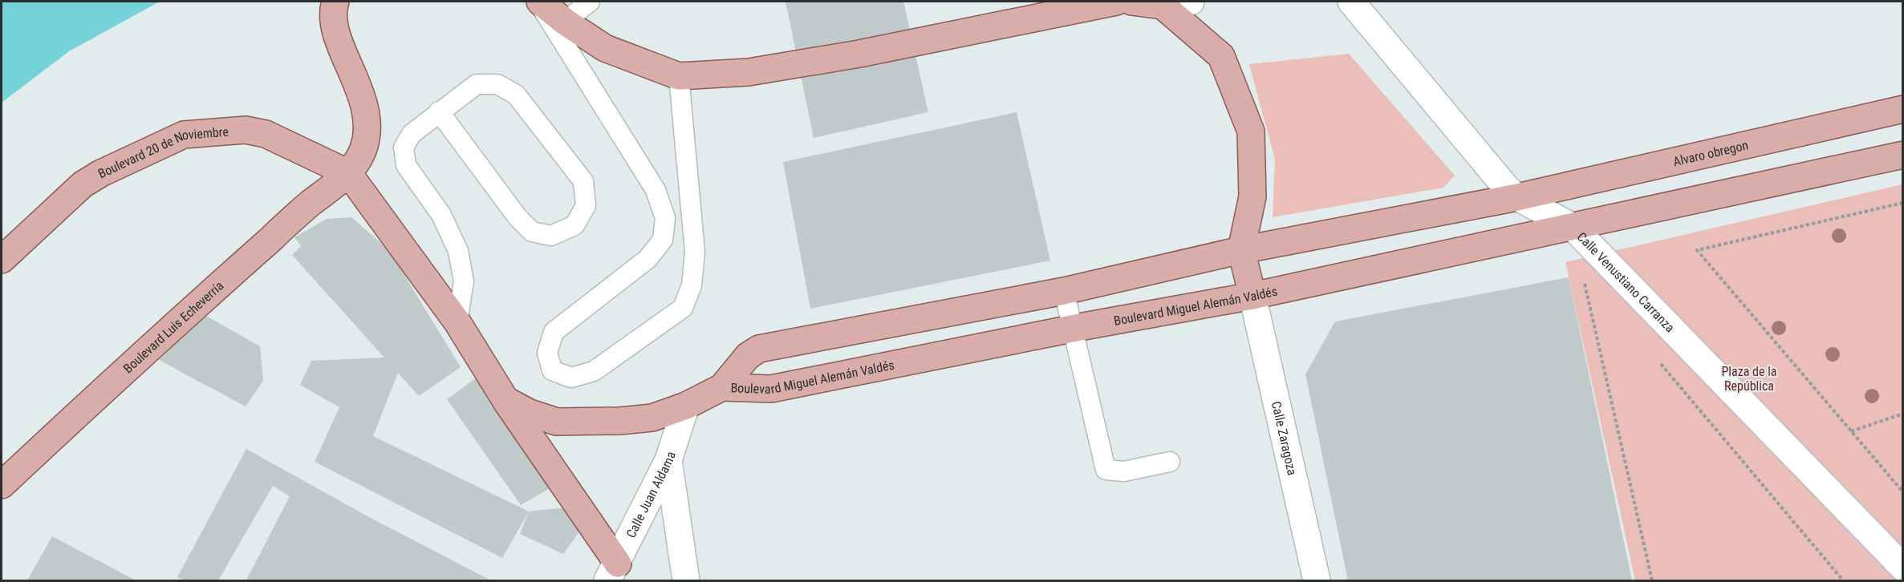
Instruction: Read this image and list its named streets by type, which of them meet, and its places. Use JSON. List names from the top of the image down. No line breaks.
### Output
{"streets":{"main road":["Alvaro obregon","Boulevard 20 de Noviembre","Calle Venustiano Carranza","Boulevard Miguel Alemán Valdés","Boulevard Luis Echeverría","Calle Zaragoza","Calle Juan Aldama"]},"crossings":[["Alvaro obregon","Calle Venustiano Carranza"],["Alvaro obregon","Boulevard Miguel Alemán Valdés"],["Boulevard 20 de Noviembre","Boulevard Luis Echeverría"],["Calle Venustiano Carranza","Boulevard Miguel Alemán Valdés"],["Boulevard Miguel Alemán Valdés","Calle Zaragoza"]],"parks":["Plaza de la República"]}
